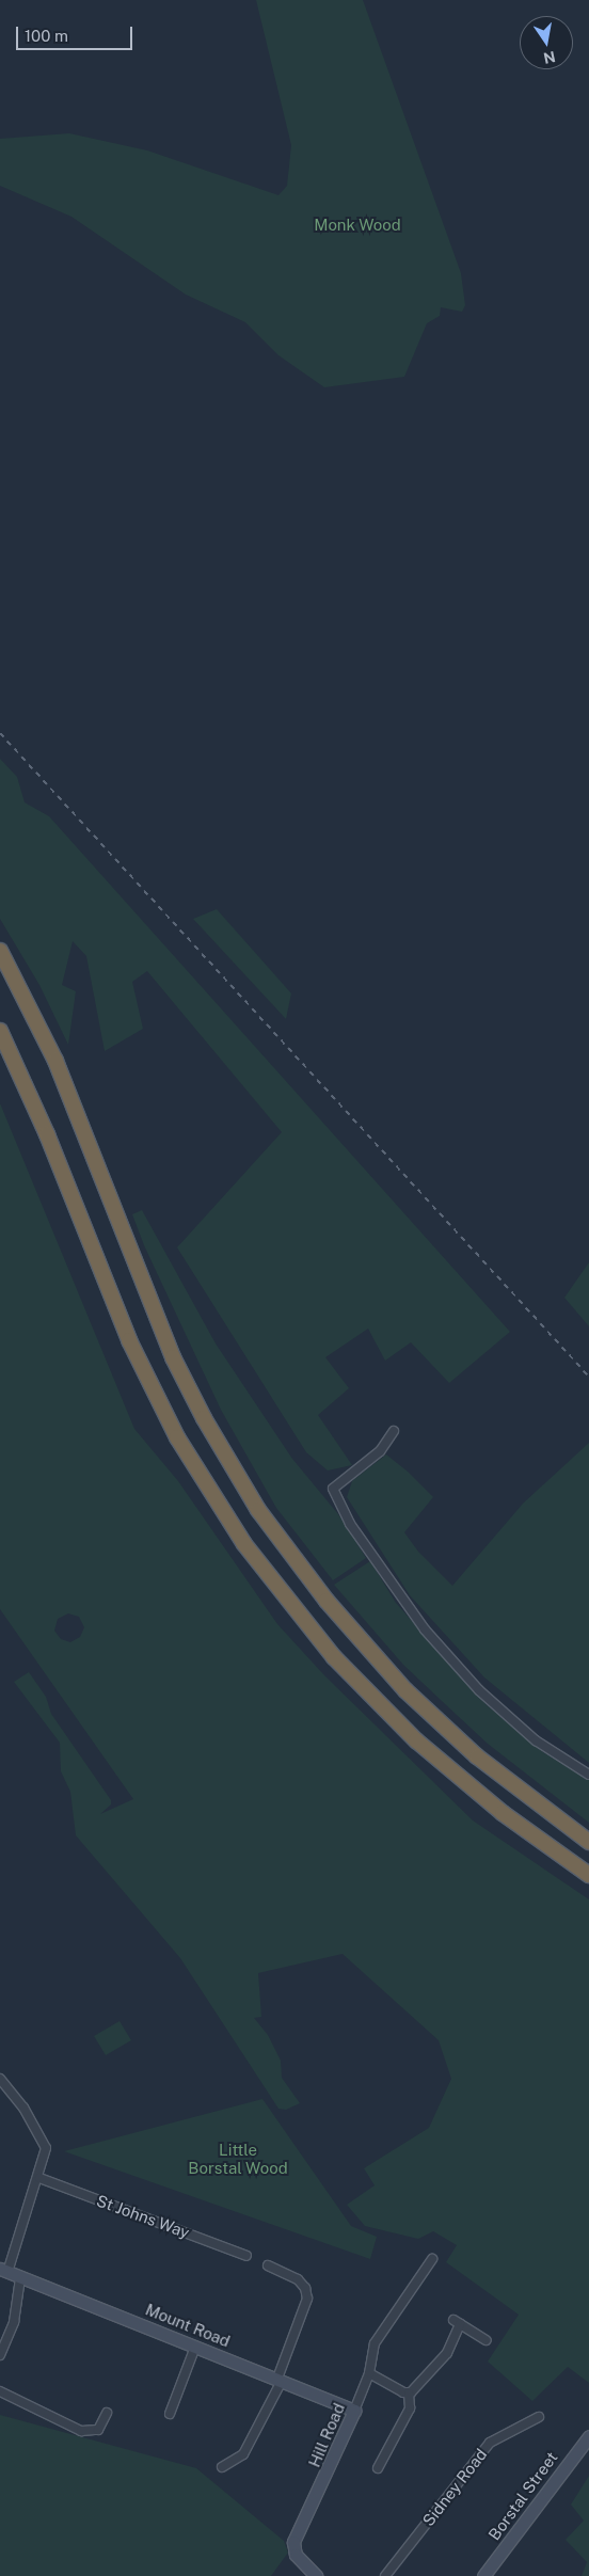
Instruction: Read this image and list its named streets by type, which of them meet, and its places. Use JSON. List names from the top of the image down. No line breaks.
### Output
{"streets":{"street":["St Johns Way","Mount Road","Hill Road","Sidney Road","Borstal Street"]},"crossings":[["Mount Road","Hill Road"]],"parks":["Monk Wood","Little Borstal Wood"],"scale_bar":"100 m","north":"bottom"}
